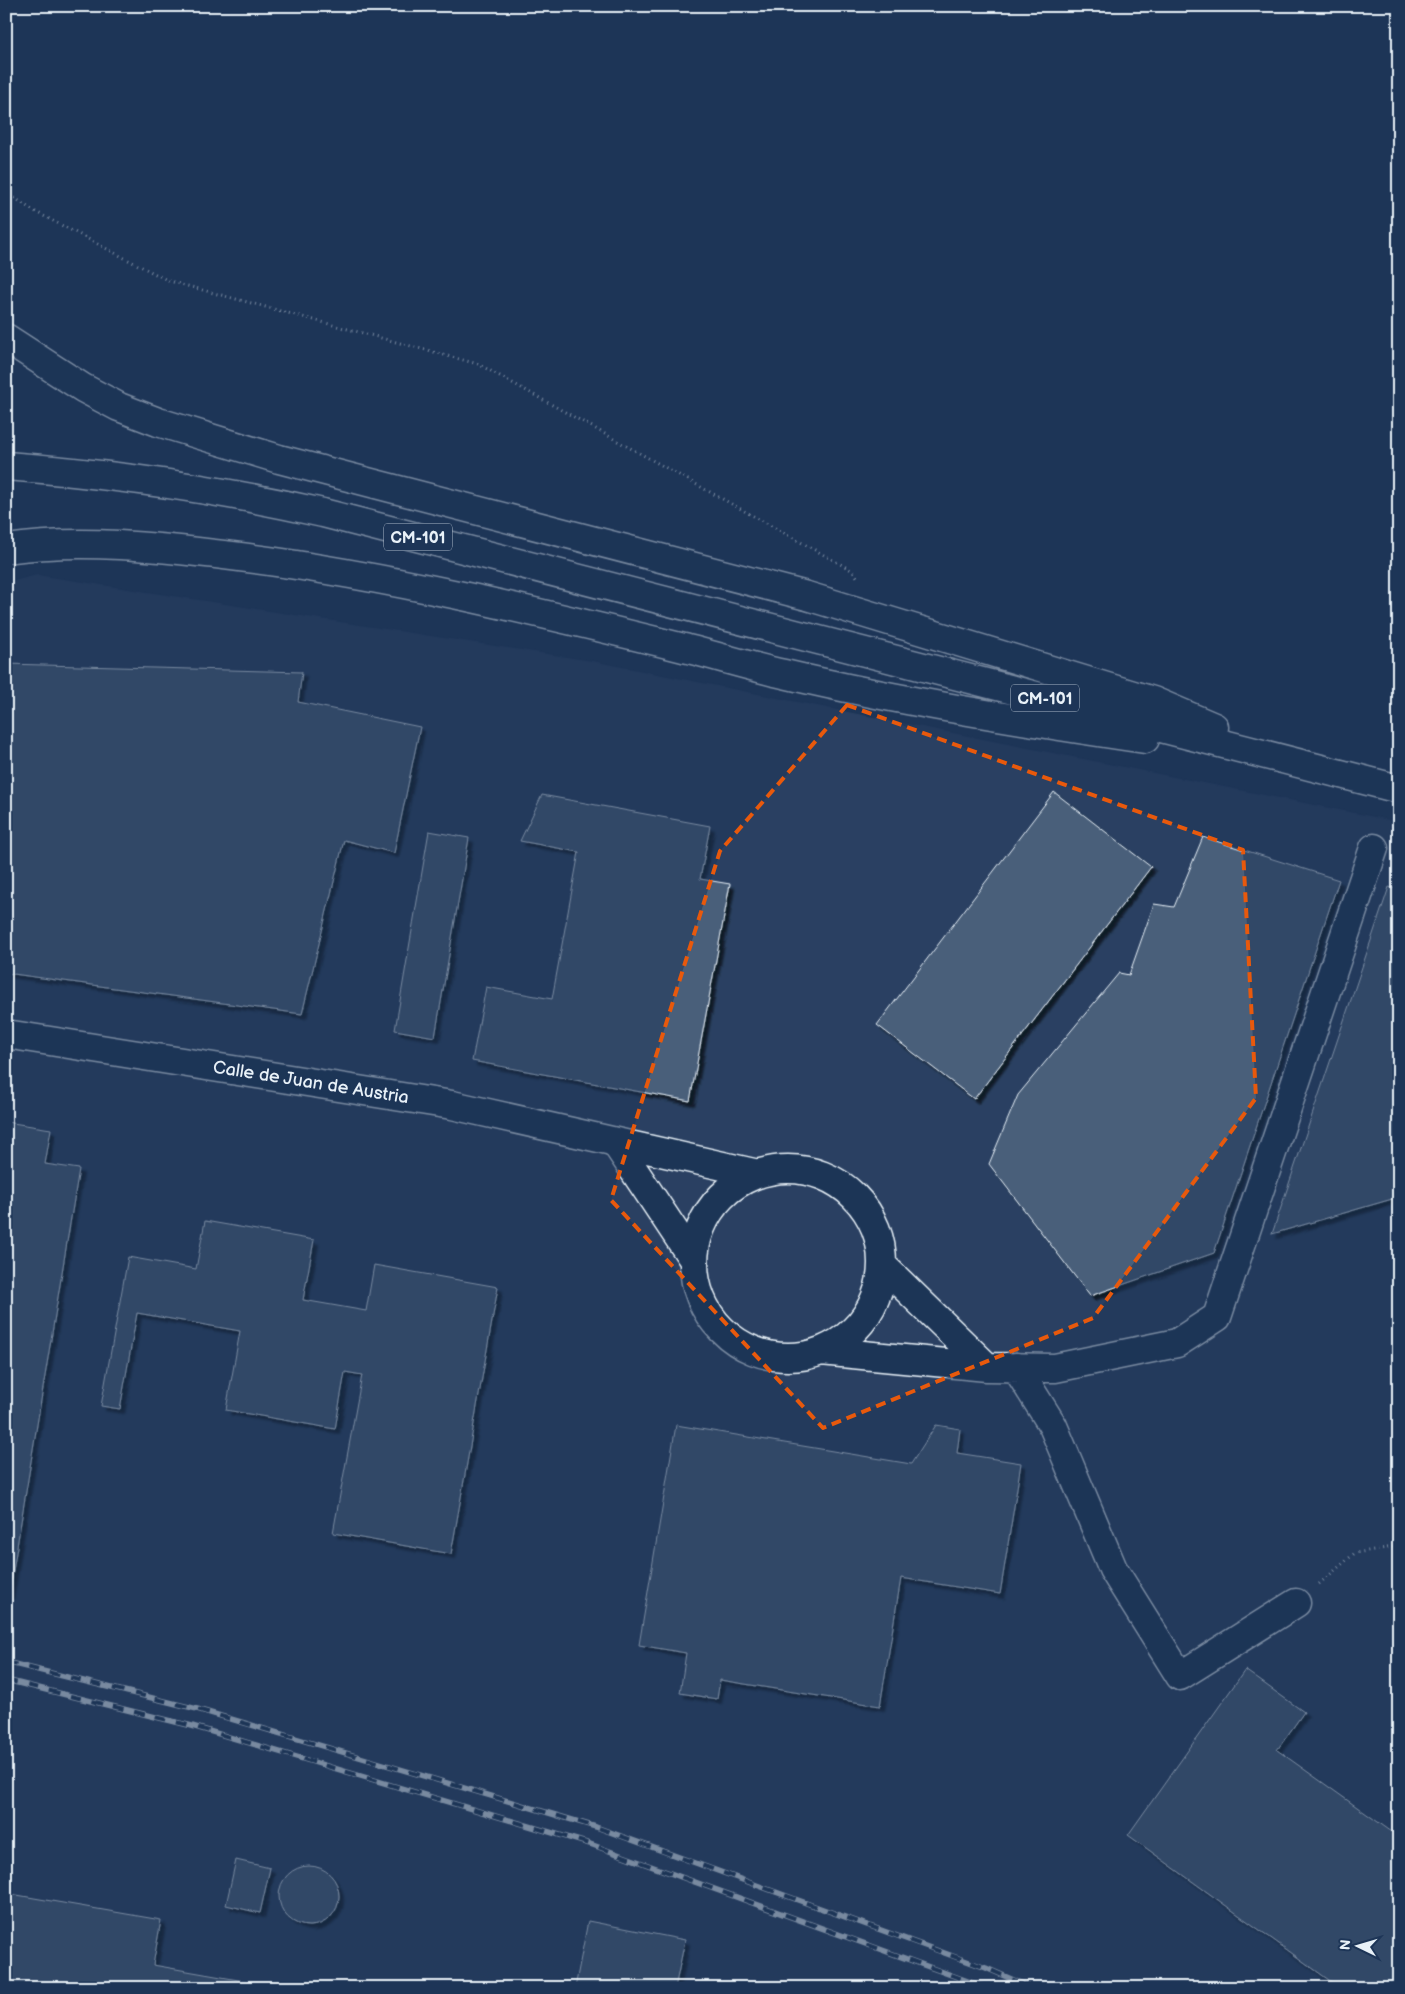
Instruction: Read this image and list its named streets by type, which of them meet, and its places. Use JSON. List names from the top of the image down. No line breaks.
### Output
{"streets":{"main road":["CM-101","Calle de Juan de Austria"]},"north":"left"}
